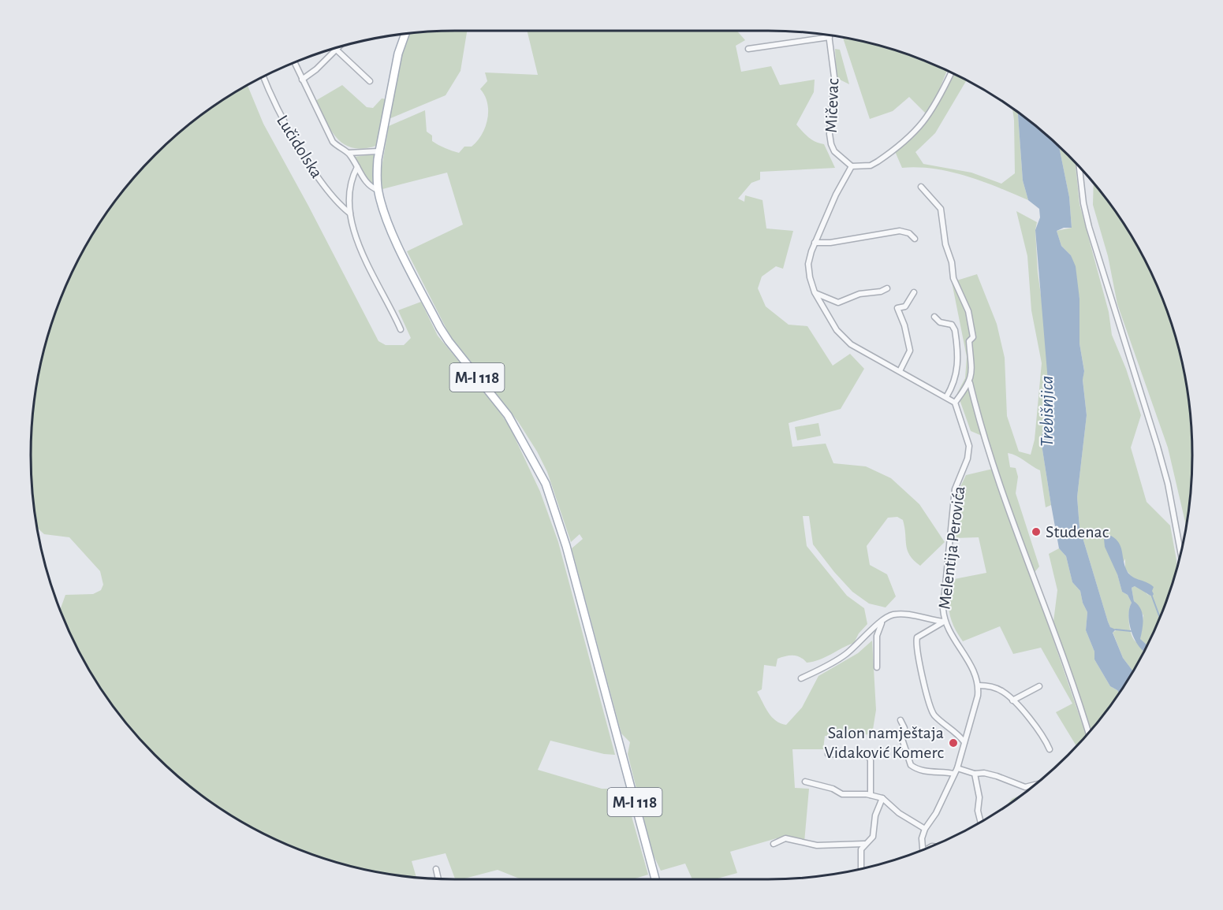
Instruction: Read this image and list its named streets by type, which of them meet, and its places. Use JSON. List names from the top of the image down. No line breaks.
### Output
{"streets":{"main road":["M-I 118"],"street":["Mičevac","Lučidolska","Melentija Perovića"]},"water":["Trebišnjica"],"places":["Studenac","Salon namještaja Vidaković Komerc"]}
